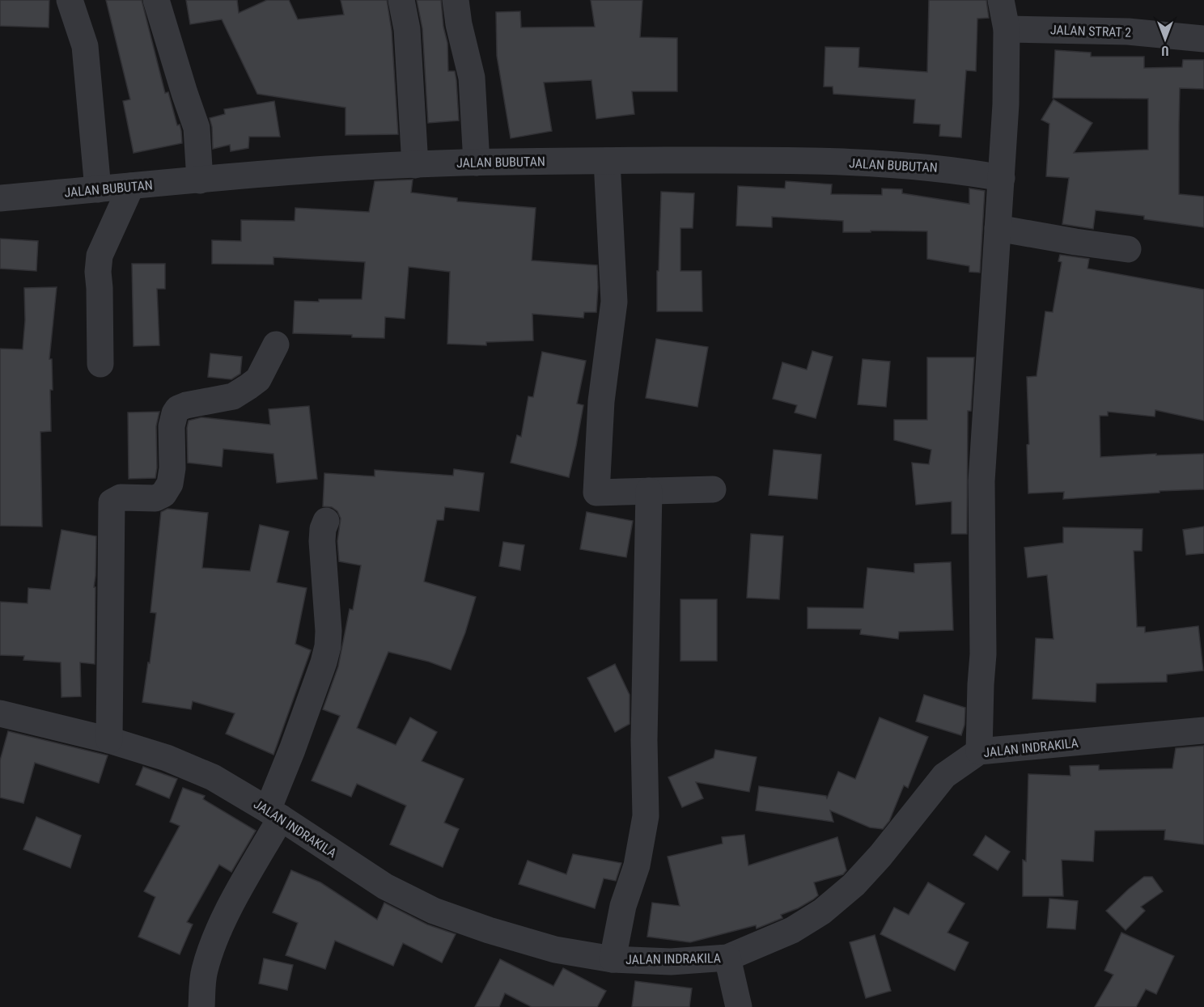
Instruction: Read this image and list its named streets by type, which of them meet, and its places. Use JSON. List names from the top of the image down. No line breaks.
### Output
{"streets":{"street":["JALAN STRAT 2","JALAN BUBUTAN","JALAN INDRAKILA"]},"north":"bottom"}
